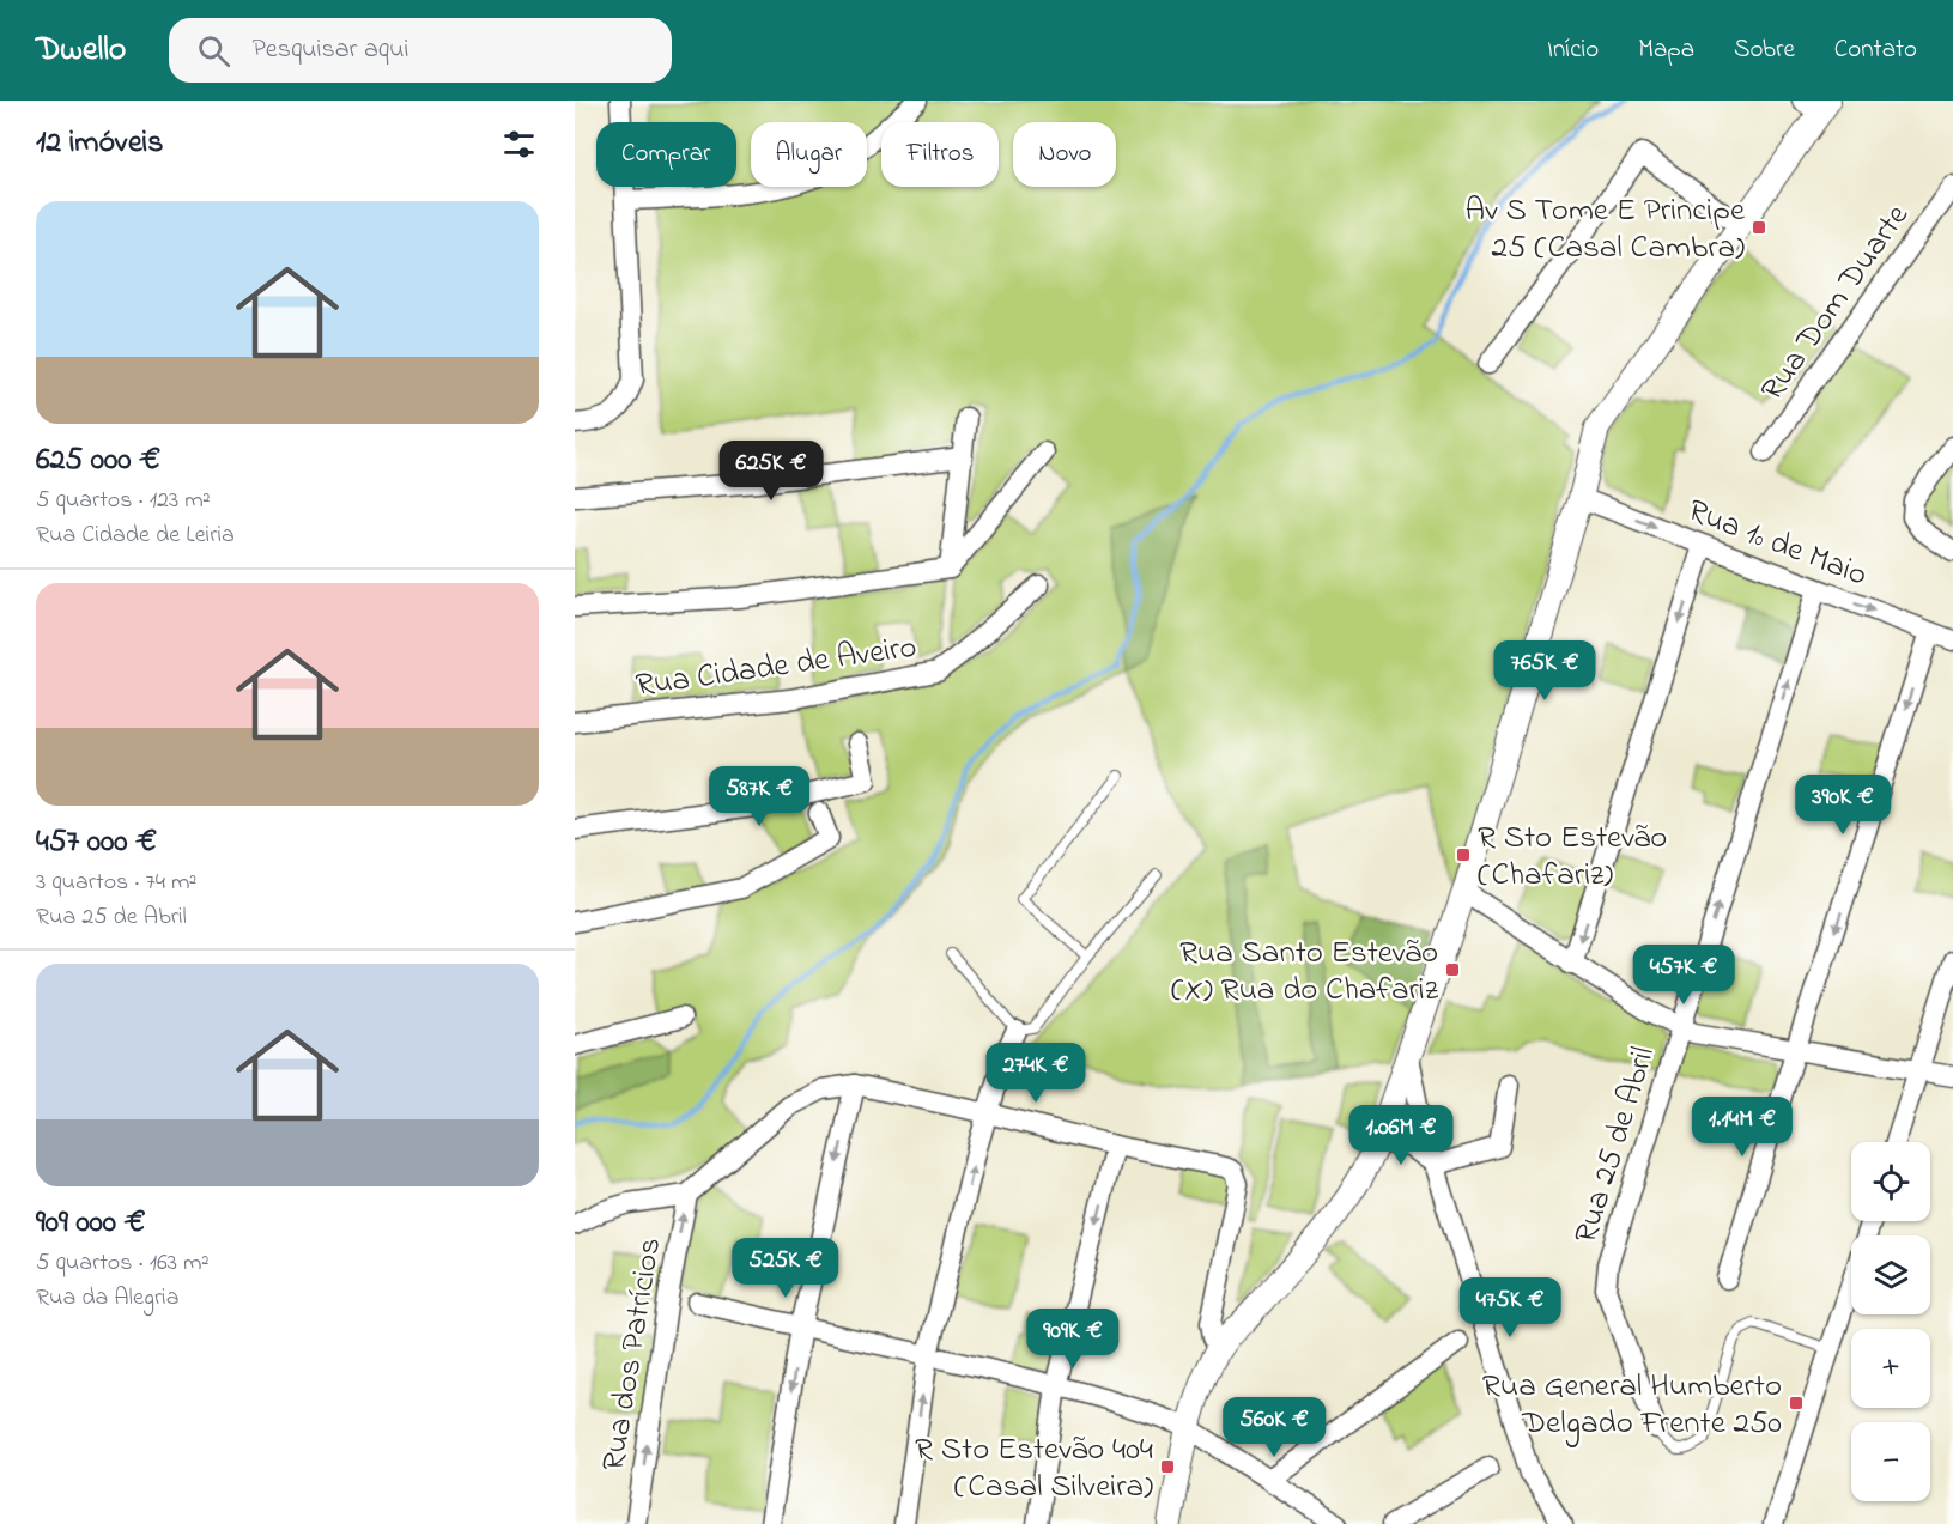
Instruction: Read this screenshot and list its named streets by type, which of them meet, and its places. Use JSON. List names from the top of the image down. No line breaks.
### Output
{"streets":{"street":["Rua Dom Duarte","Rua 1º de Maio","Rua Cidade de Aveiro","Rua 25 de Abril","Rua dos Patrícios"]},"crossings":[["Rua 1º de Maio","Rua 25 de Abril"]],"one_way":["Rua 1º de Maio"],"places":{"transit":["Av S Tome E Principe 25 (Casal Cambra)","R Sto Estevão (Chafariz)","Rua Santo Estevão (X) Rua do Chafariz","Rua General Humberto Delgado Frente 250","R Sto Estevão 404 (Casal Silveira)"]},"page":{"header":"Dwello","search":"Pesquisar aqui","nav":["Início","Mapa","Sobre","Contato"],"heading":"12 imóveis","chip":["Comprar","Alugar","Filtros","Novo"],"list":[{"name":"625 000 €","note":"5 quartos · 123 m² · Rua Cidade de Leiria"},{"name":"457 000 €","note":"3 quartos · 74 m² · Rua 25 de Abril"},{"name":"909 000 €","note":"5 quartos · 163 m² · Rua da Alegria"}],"price":["625K €","765K €","587K €","390K €","457K €","274K €","1.14M €","1.06M €","525K €","475K €","909K €","560K €"],"map_buttons":["+","−"]}}
